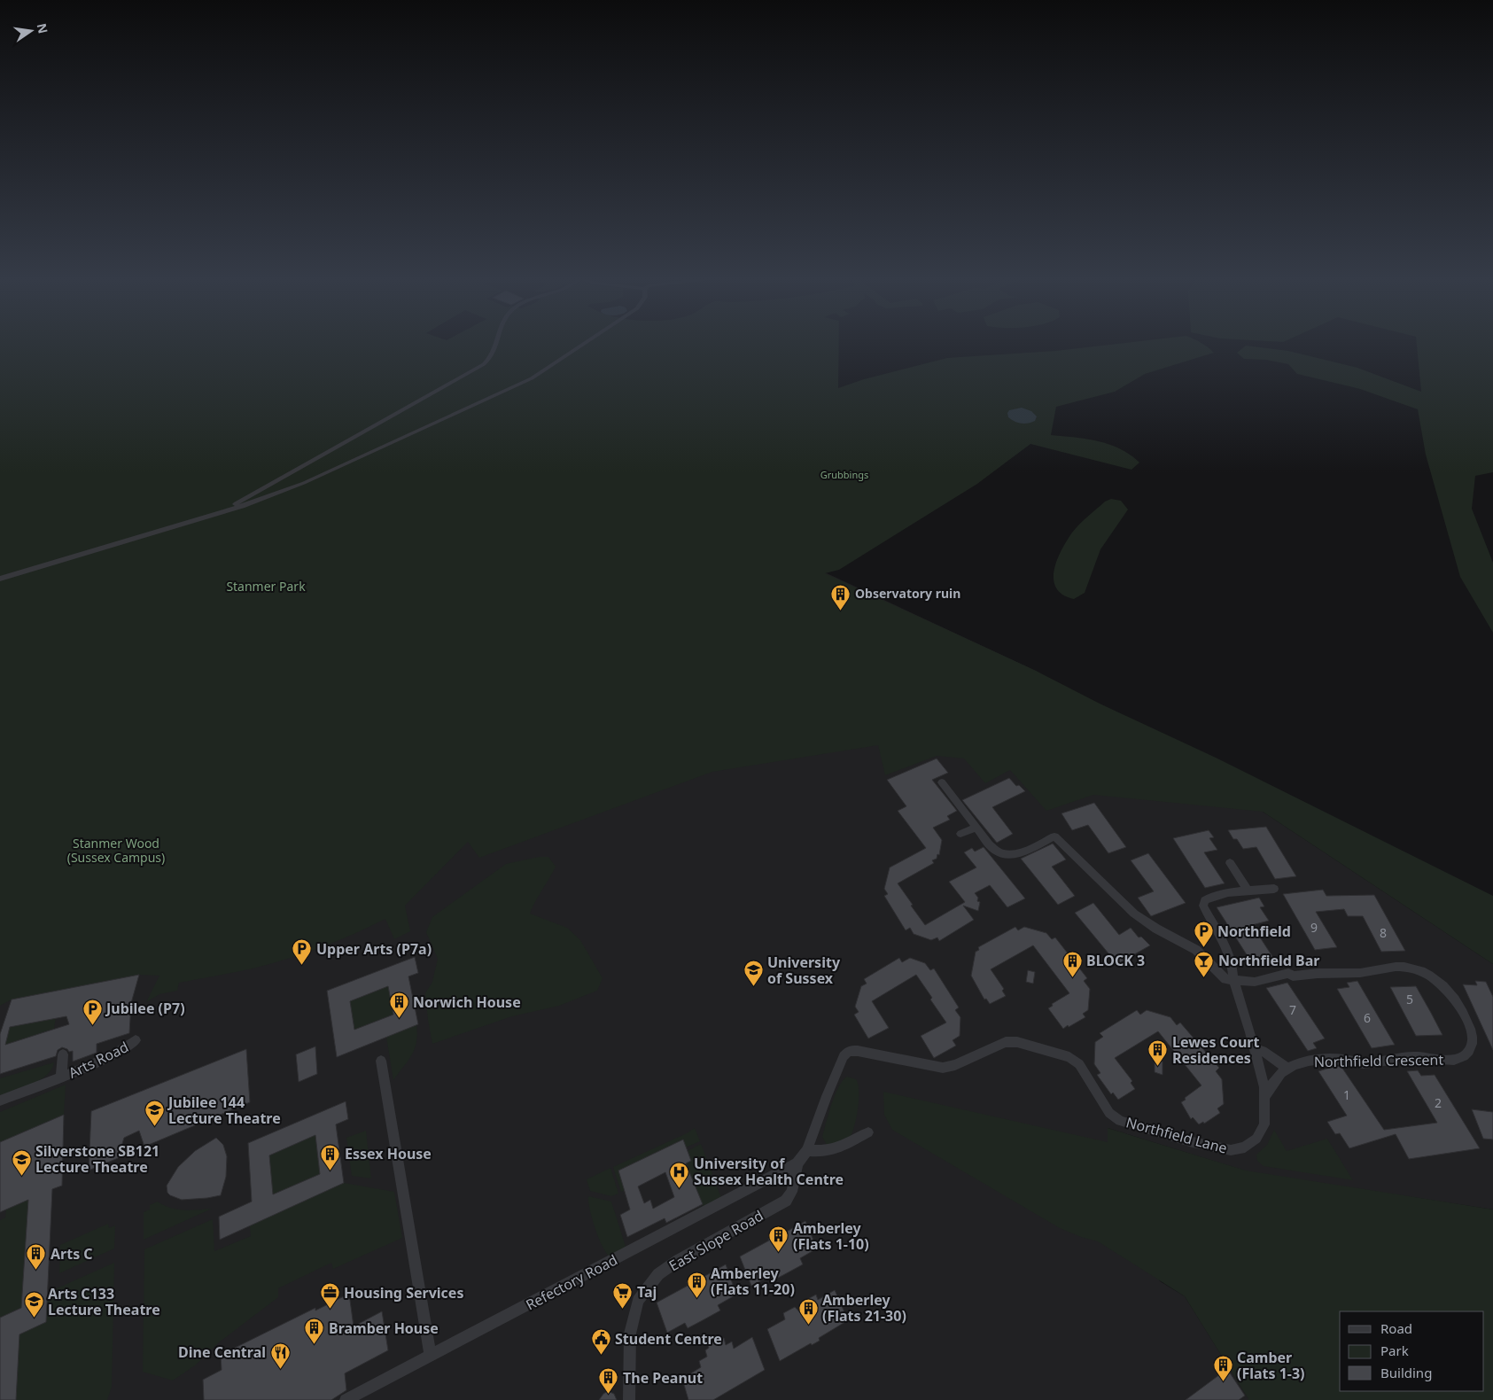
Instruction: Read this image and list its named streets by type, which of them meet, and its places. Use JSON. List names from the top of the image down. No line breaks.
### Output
{"streets":{"street":["Arts Road","Northfield Crescent","Northfield Lane","East Slope Road","Refectory Road"]},"crossings":[["Northfield Crescent","Northfield Lane"],["East Slope Road","Refectory Road"]],"parks":["Grubbings","Stanmer Park","Stanmer Wood (Sussex Campus)"],"places":{"building":["Observatory ruin","BLOCK 3","Norwich House","Lewes Court Residences","Essex House","Amberley (Flats 1-10)","Arts C","Amberley (Flats 11-20)","Amberley (Flats 21-30)","Bramber House","Camber (Flats 1-3)","The Peanut"],"parking":["Northfield","Upper Arts (P7a)","Jubilee (P7)"],"bar":["Northfield Bar"],"school or university":["University of Sussex","Jubilee 144 Lecture Theatre","Silverstone SB121 Lecture Theatre","Arts C133 Lecture Theatre"],"hospital":["University of Sussex Health Centre"],"supermarket":["Taj"],"office":["Housing Services"],"public building":["Student Centre"],"restaurant":["Dine Central"]},"house_numbers":["9","8","5","7","6","1","2"],"legend":["Road","Park","Building"],"north":"right"}
